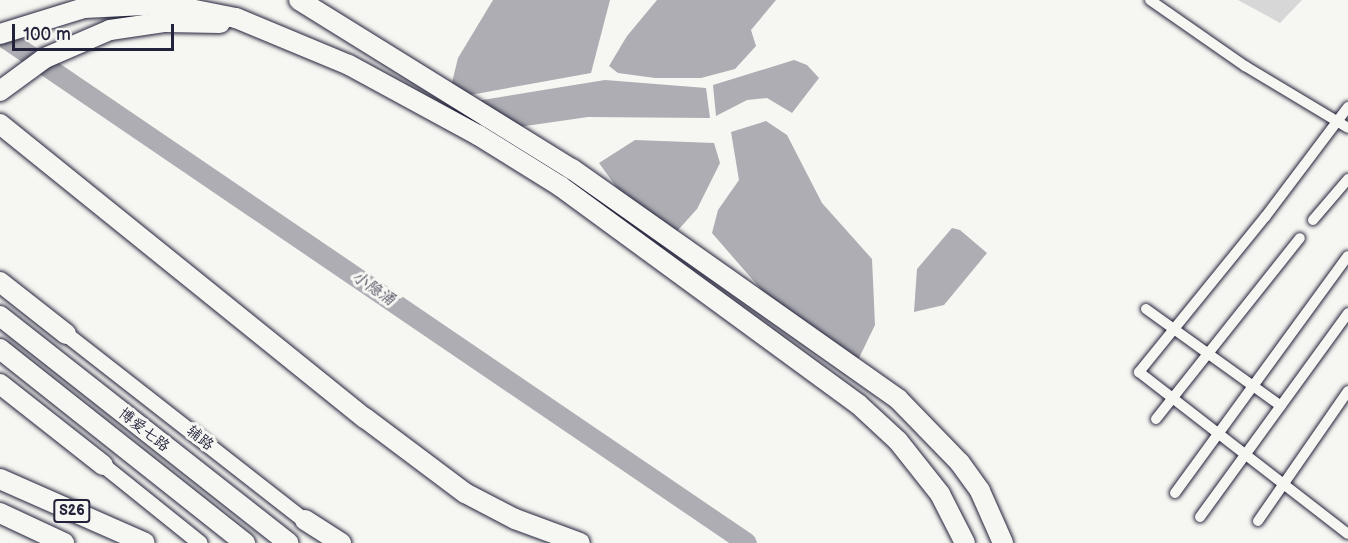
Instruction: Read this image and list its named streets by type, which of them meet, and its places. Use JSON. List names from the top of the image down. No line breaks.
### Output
{"streets":{"highway":["博爱七路","S26"],"street":["辅路"]},"water":["小隐涌"],"scale_bar":"100 m"}
